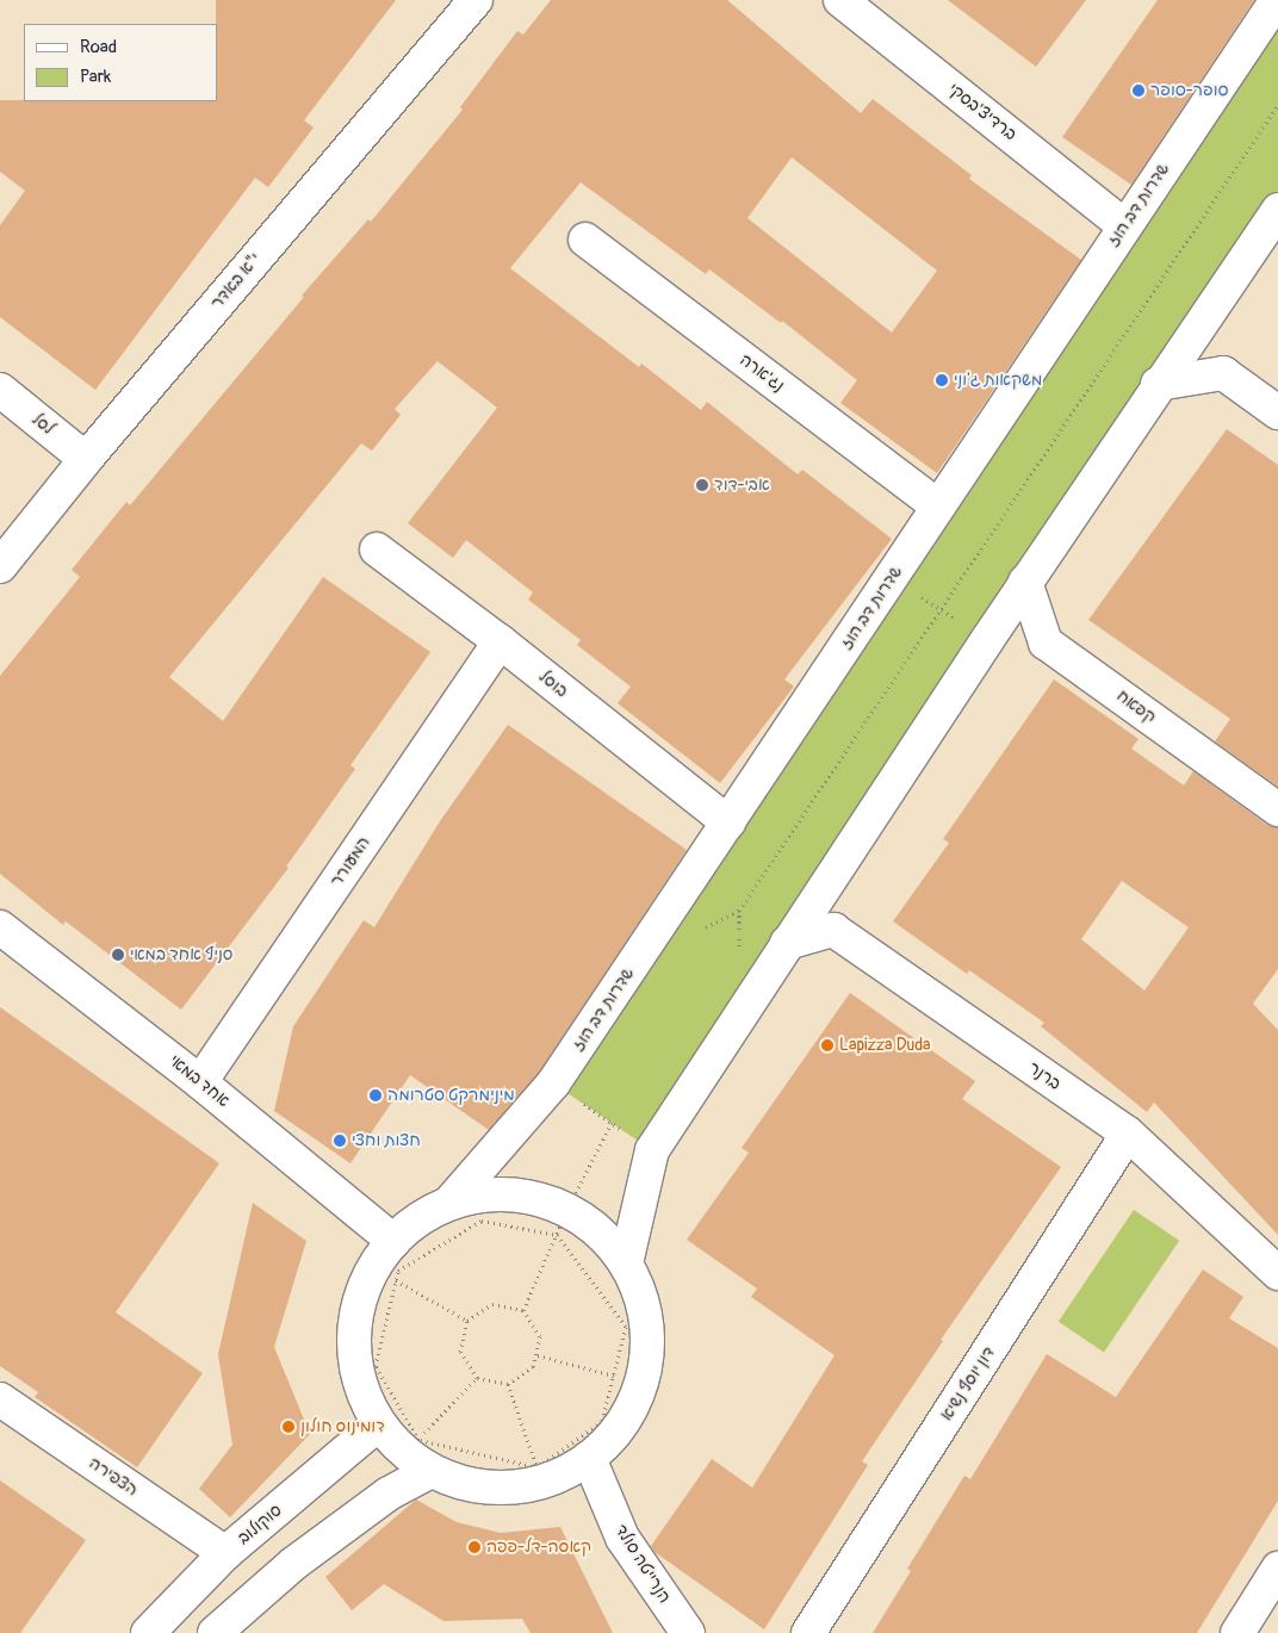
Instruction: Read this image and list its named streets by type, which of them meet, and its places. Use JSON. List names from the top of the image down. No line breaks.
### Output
{"streets":{"street":["ברדיצ'בסקי","שדרות דב הוז","י\"א באדר","נג'ארה","לסל","בוסל","קפאח","המעורר","ברנר","אחד במאי","דון יוסף נשיא","הצפירה","סוקולוב","הנרייטה סולד"]},"crossings":[["ברדיצ'בסקי","שדרות דב הוז"],["שדרות דב הוז","נג'ארה"],["שדרות דב הוז","בוסל"],["י\"א באדר","לסל"],["בוסל","המעורר"],["המעורר","אחד במאי"],["ברנר","דון יוסף נשיא"],["הצפירה","סוקולוב"]],"places":["סופר-סופר","משקאות ג'וני","אבי-דוד","סניף אחד במאי","Lapizza Duda","מינימרקט סטרומה","חצות וחצי","דומינוס חולון","קאסה-דל-פפה"],"legend":["Road","Park"]}
